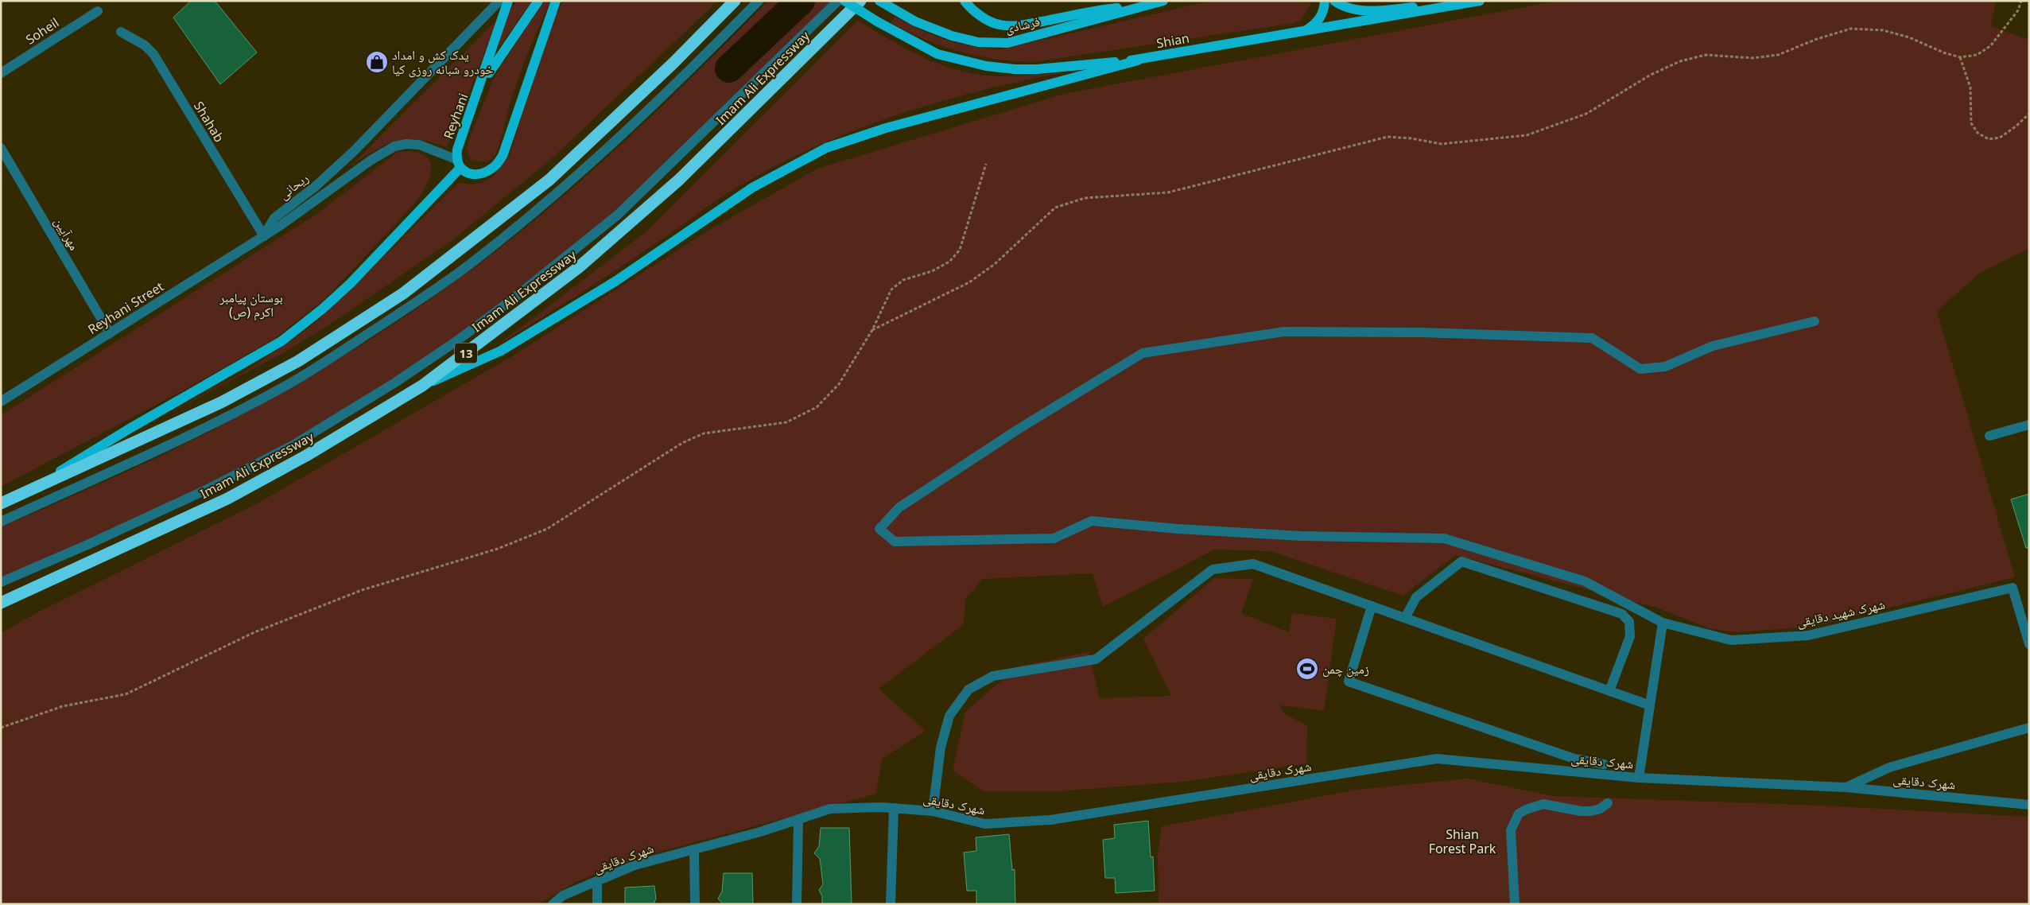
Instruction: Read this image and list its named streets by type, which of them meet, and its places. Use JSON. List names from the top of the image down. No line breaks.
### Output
{"streets":{"highway":["Imam Ali Expressway","13"],"main road":["فرشادی","Shian","Reyhani"],"street":["Soheil","Shahab","ریحانی","مهرآیین","Reyhani Street","شهرک شهید دقایقی","شهرک دقایقی"]},"crossings":[["Reyhani","ریحانی"],["Shahab","ریحانی"],["Shahab","Reyhani Street"],["ریحانی","Reyhani Street"],["مهرآیین","Reyhani Street"]],"parks":["بوستان پیامبر اکرم (ص)","Shian Forest Park"],"places":{"shop":["یدک کش و امداد خودرو شبانه روزی کیا"],"sports":["زمین چمن"]}}
